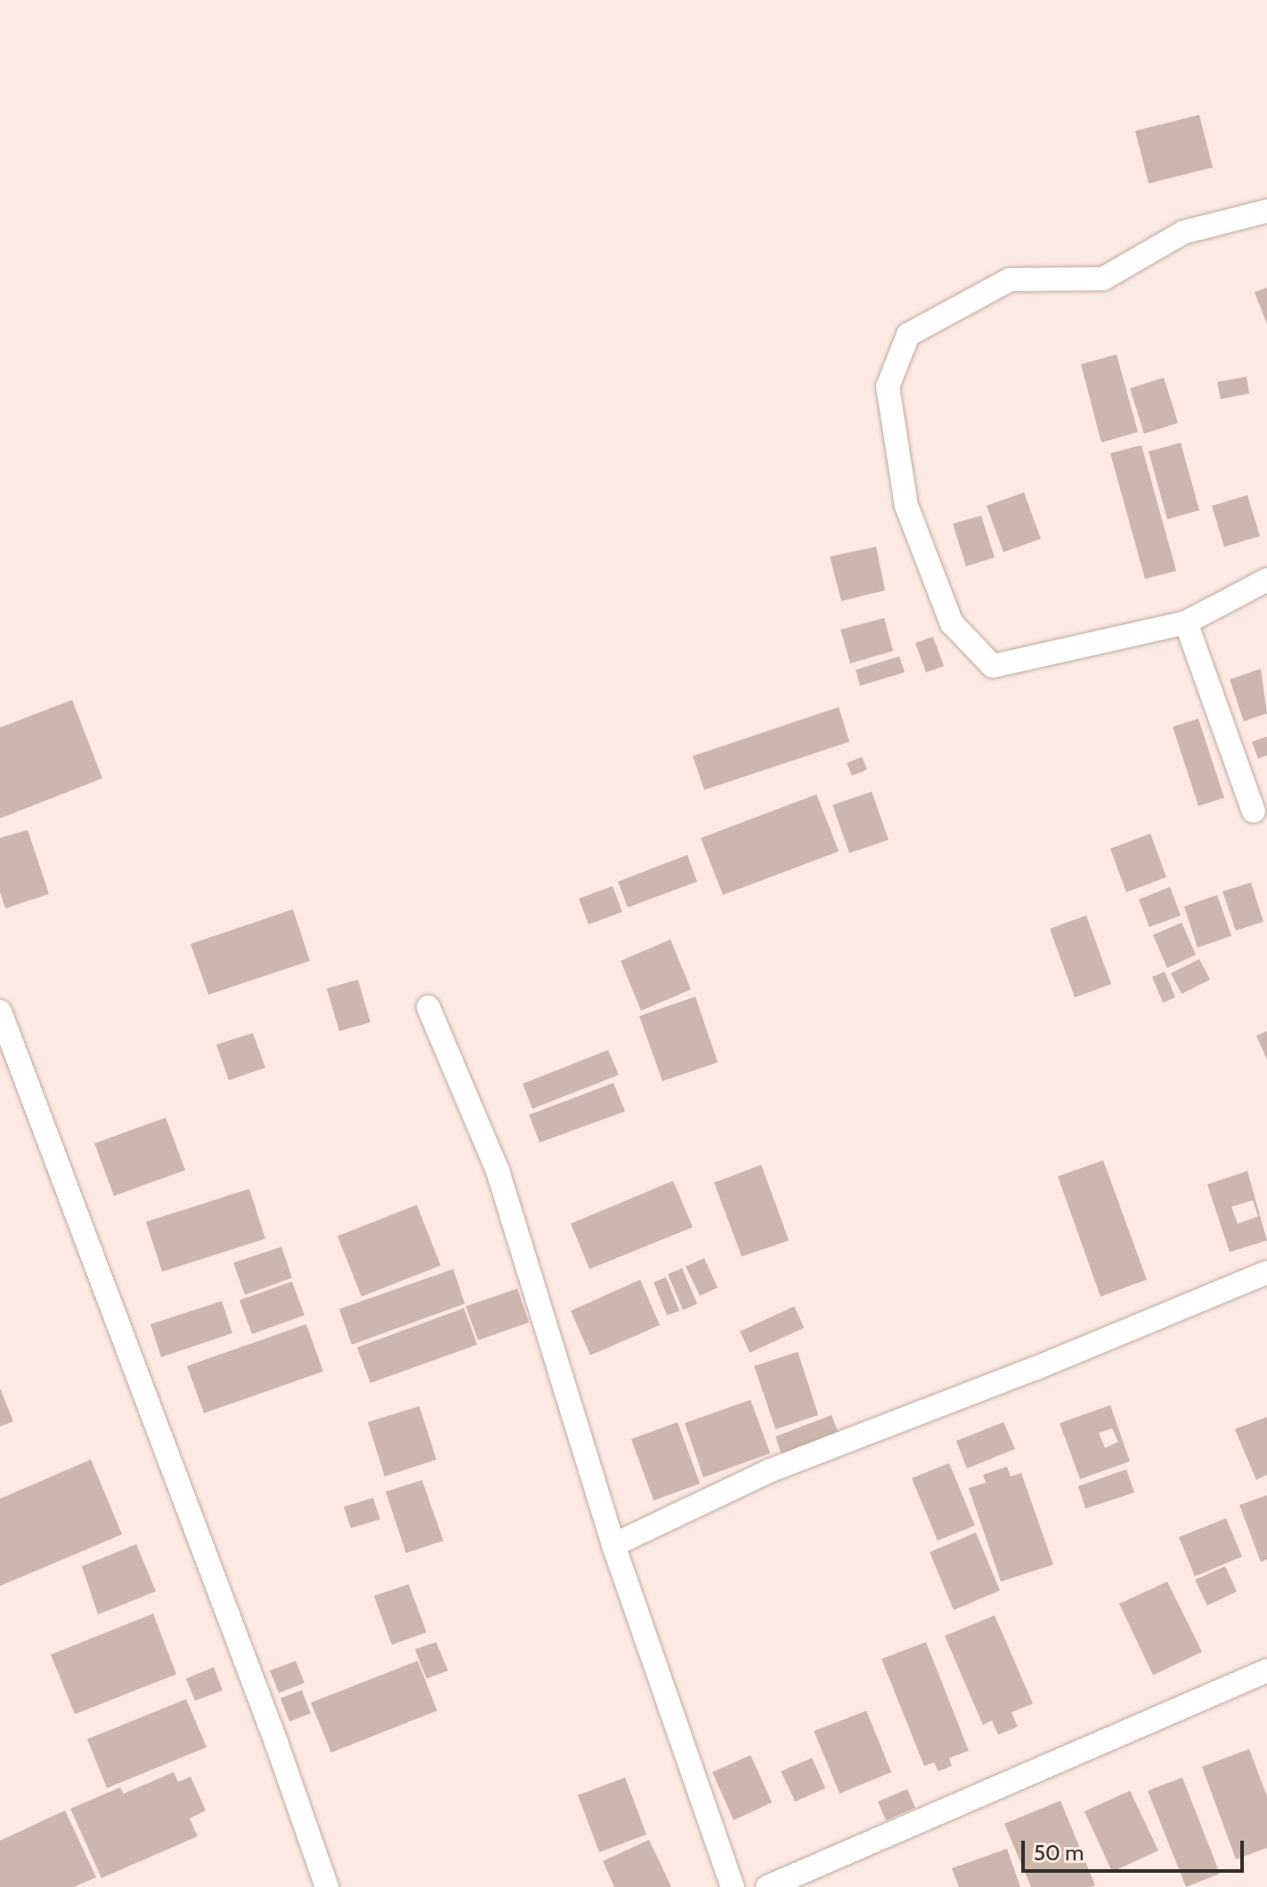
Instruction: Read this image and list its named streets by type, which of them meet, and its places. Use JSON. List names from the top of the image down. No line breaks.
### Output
{"scale_bar":"50 m"}
